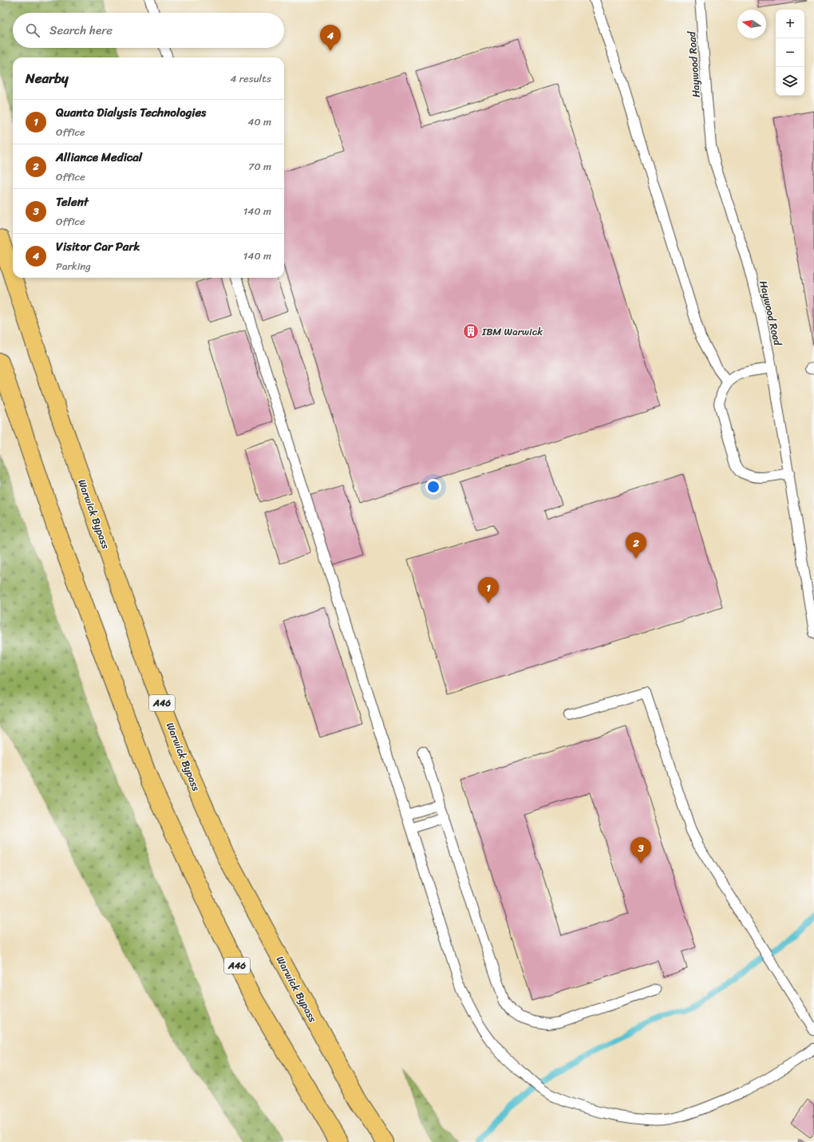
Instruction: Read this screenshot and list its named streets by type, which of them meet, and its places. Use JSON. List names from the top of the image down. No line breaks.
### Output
{"streets":{"highway":["Warwick Bypass","A46"],"lane":["Haywood Road"]},"places":{"building":["IBM Warwick"]},"north":"left","page":{"map_buttons":["+","−"],"search":"Search here","pins":["4","2","1","3"],"heading":["Nearby","4 results"],"list":[{"mark":"1","name":"Quanta Dialysis Technologies","note":"Office","value":"40 m"},{"mark":"2","name":"Alliance Medical","note":"Office","value":"70 m"},{"mark":"3","name":"Telent","note":"Office","value":"140 m"},{"mark":"4","name":"Visitor Car Park","note":"Parking","value":"140 m"}]}}
